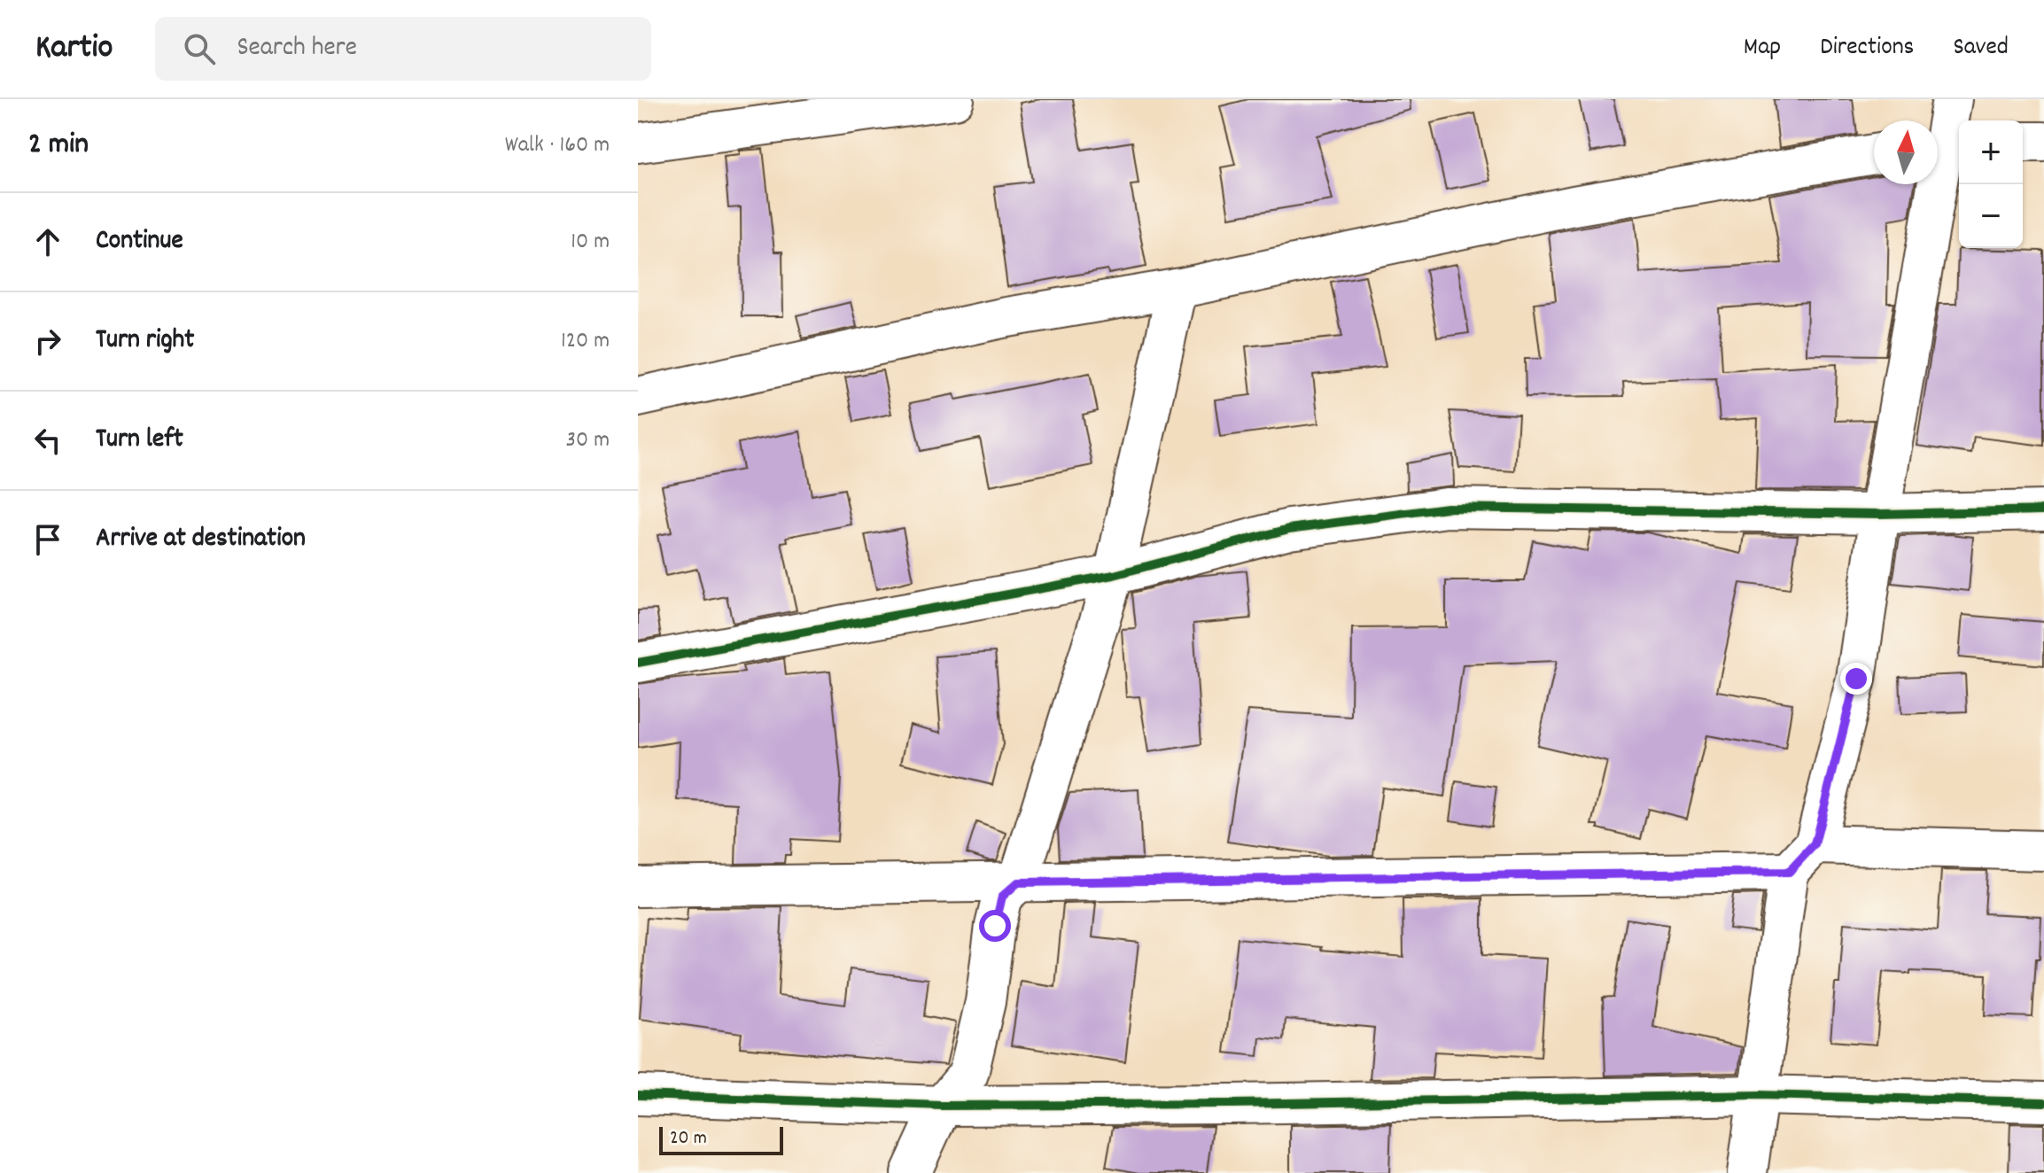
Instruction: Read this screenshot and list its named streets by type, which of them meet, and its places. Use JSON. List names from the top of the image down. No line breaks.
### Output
{"scale_bar":"20 m","north":"top","page":{"header":"Kartio","search":"Search here","nav":["Map","Directions","Saved"],"heading":["2 min","Walk · 160 m"],"map_buttons":["+","−"],"list":[["Continue","10 m"],["Turn right","120 m"],["Turn left","30 m"],"Arrive at destination"],"scale":"20 m"}}
